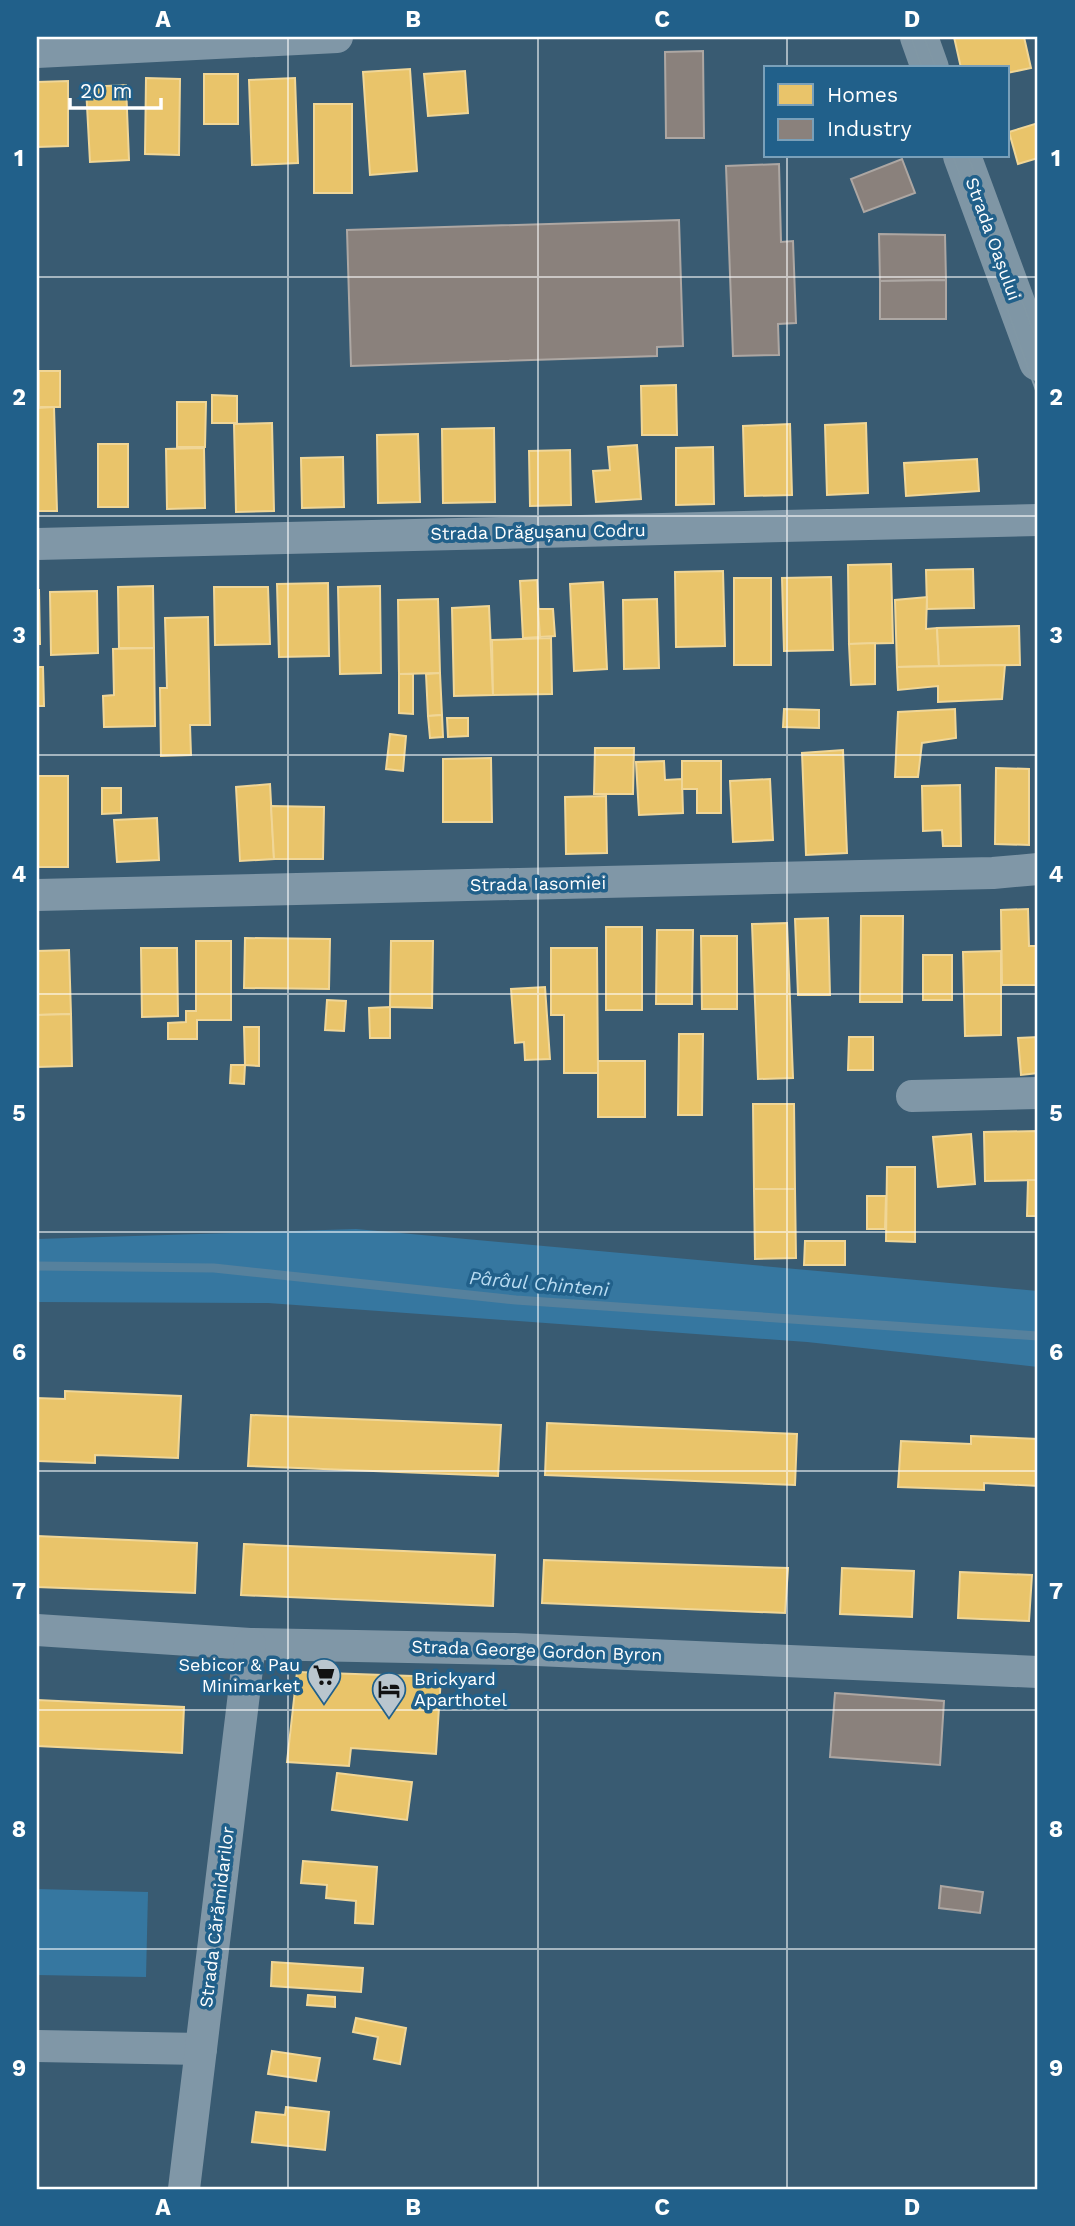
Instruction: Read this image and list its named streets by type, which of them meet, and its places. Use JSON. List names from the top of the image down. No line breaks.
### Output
{"streets":{"main road":["Strada Oașului"],"street":["Strada Drăgușanu Codru","Strada Iasomiei","Strada George Gordon Byron","Strada Cărămidarilor"]},"crossings":[["Strada George Gordon Byron","Strada Cărămidarilor"]],"water":["Pârâul Chinteni"],"places":{"supermarket":["Sebicor & Pau Minimarket"],"hotel":["Brickyard Aparthotel"]},"legend":["Homes","Industry"],"scale_bar":"20 m","grid":{"columns":["A","B","C","D"],"rows":["1","2","3","4","5","6","7","8","9"]}}
